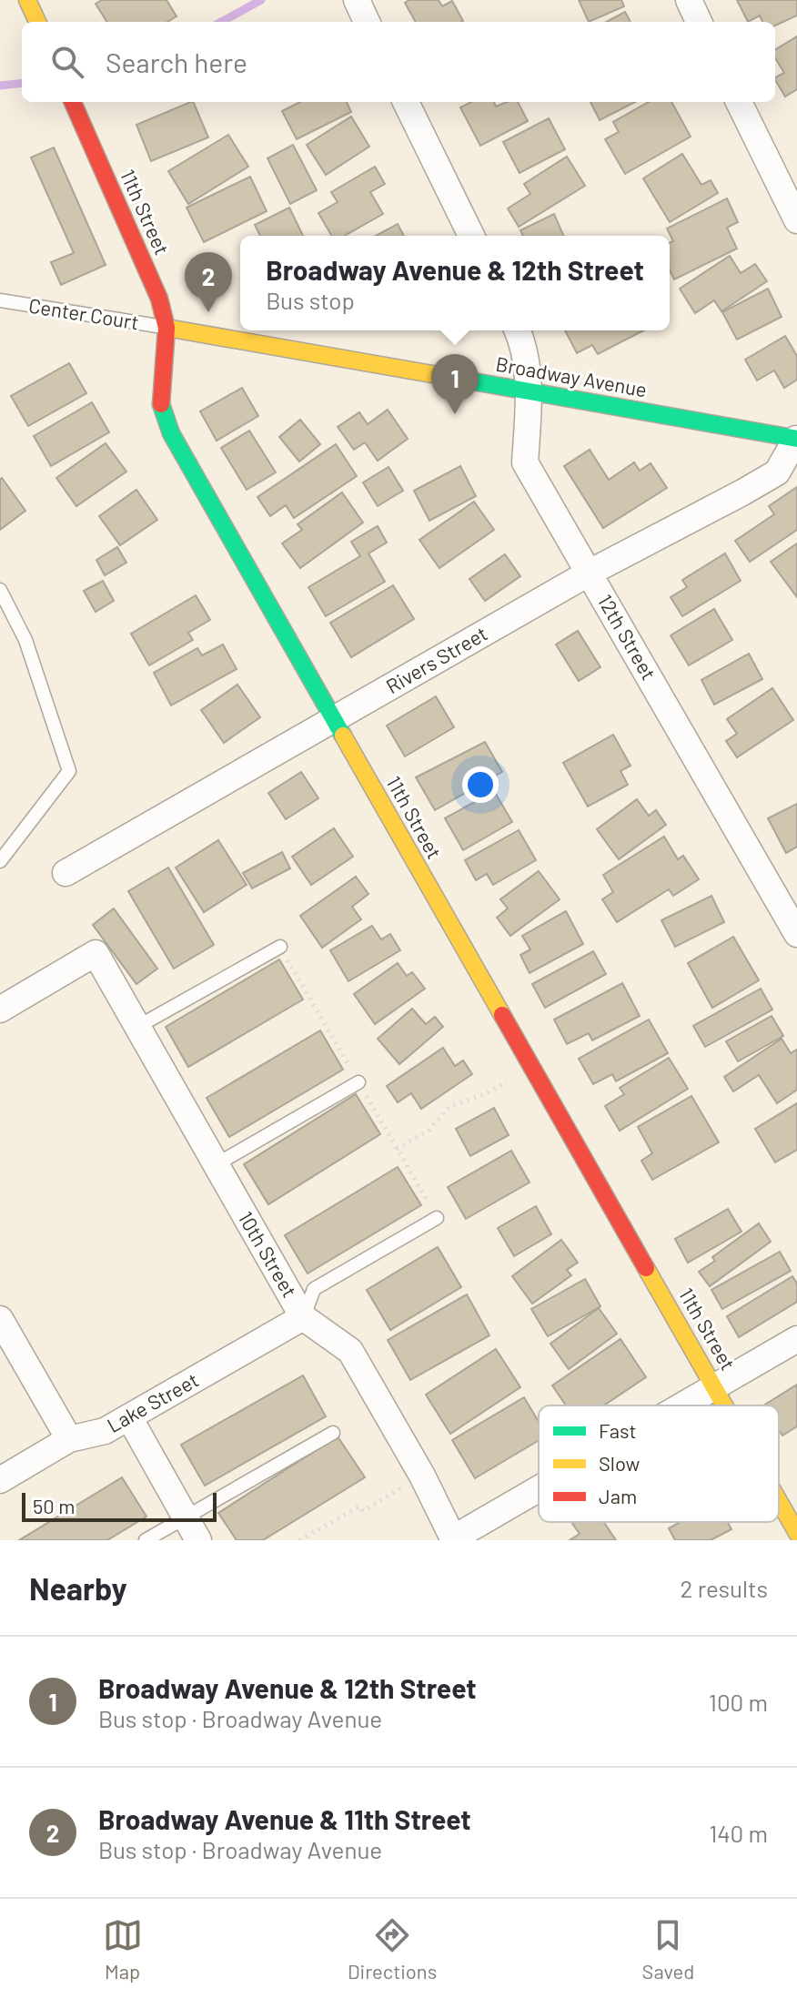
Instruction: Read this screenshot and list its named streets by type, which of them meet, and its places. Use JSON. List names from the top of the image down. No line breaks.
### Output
{"streets":{"street":["11th Street","Broadway Avenue","12th Street","Rivers Street","10th Street","Lake Street"],"lane":["Center Court"]},"crossings":[["11th Street","Center Court"],["11th Street","Broadway Avenue"],["11th Street","Rivers Street"],["Center Court","Broadway Avenue"],["Broadway Avenue","12th Street"],["Broadway Avenue","Rivers Street"],["12th Street","Rivers Street"],["10th Street","Lake Street"]],"legend":["Fast","Slow","Jam"],"scale_bar":"50 m","page":{"search":"Search here","popup":["Broadway Avenue & 12th Street","Bus stop"],"pins":["2","1"],"scale":"50 m","heading":["Nearby","2 results"],"list":[{"mark":"1","name":"Broadway Avenue & 12th Street","note":"Bus stop · Broadway Avenue","value":"100 m"},{"mark":"2","name":"Broadway Avenue & 11th Street","note":"Bus stop · Broadway Avenue","value":"140 m"}],"nav":["Map","Directions","Saved"]}}
